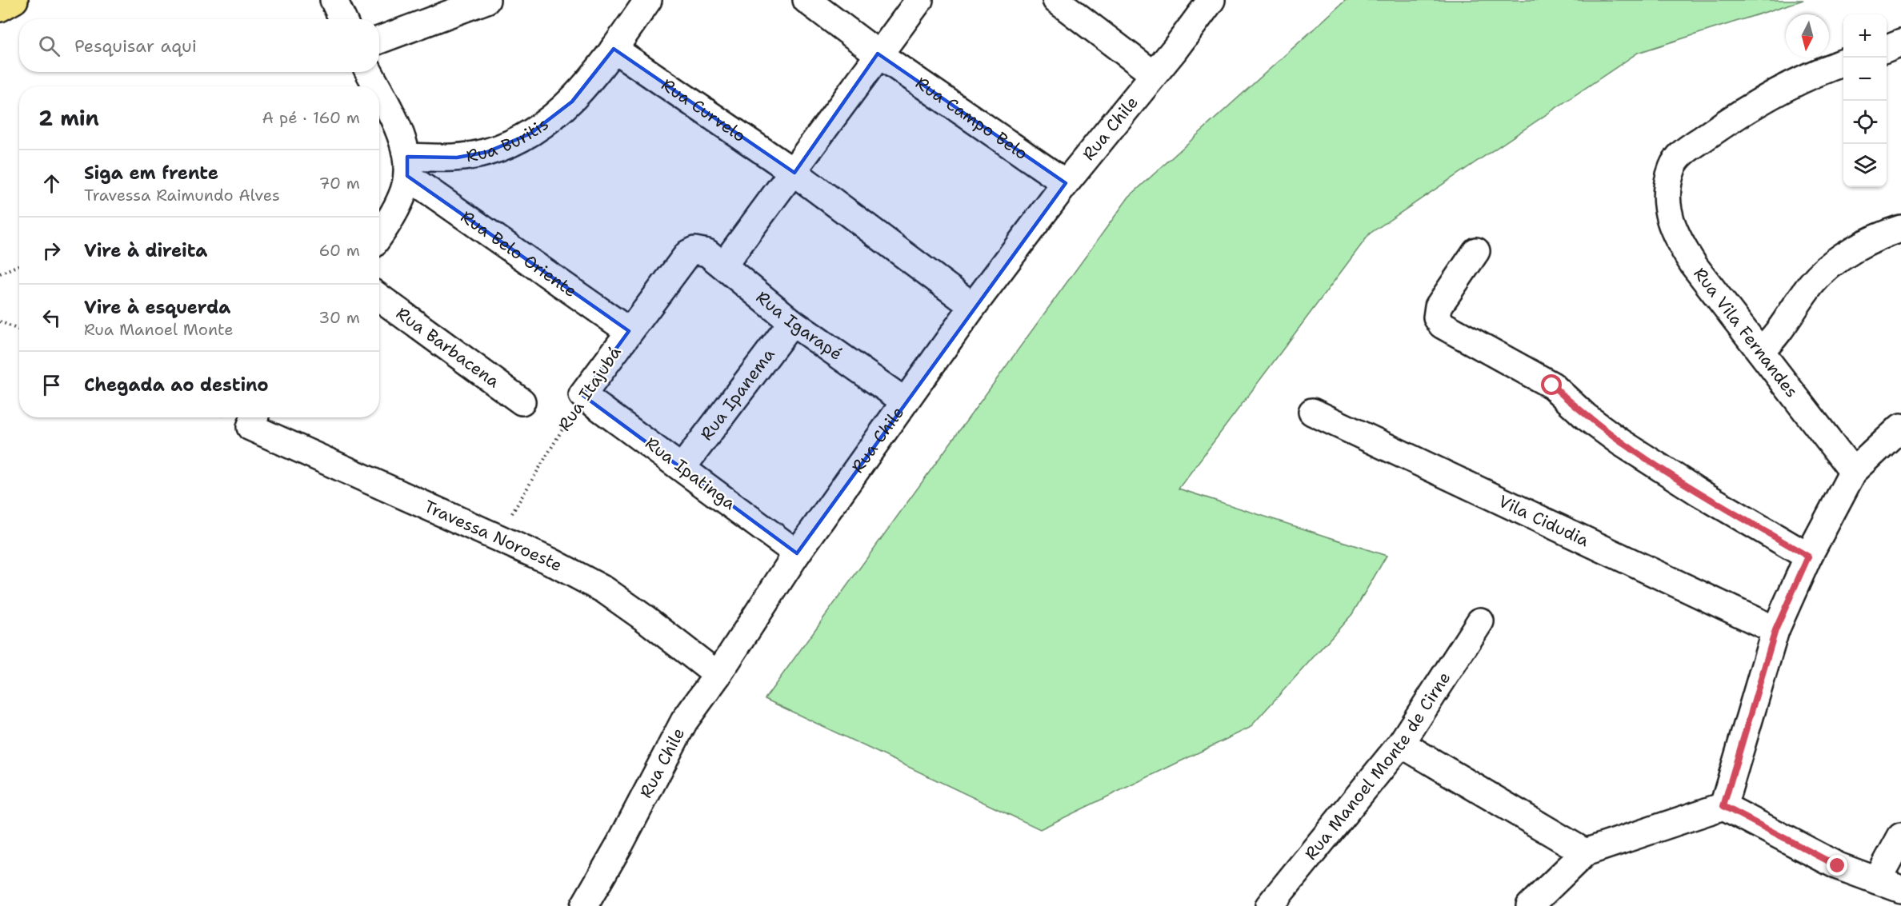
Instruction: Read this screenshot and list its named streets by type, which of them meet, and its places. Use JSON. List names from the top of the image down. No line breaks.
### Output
{"streets":{"street":["Rua Curvelo","Rua Campo Belo","Rua Chile","Rua Buritis","Rua Belo Oriente","Rua Igarapé","Rua Vila Fernandes","Rua Barbacena","Rua Itajubá","Rua Ipanema","Rua Ipatinga","Vila Cidudia","Travessa Noroeste","Rua Manoel Monte de Cirne"]},"crossings":[["Rua Curvelo","Rua Chile"],["Rua Curvelo","Rua Buritis"],["Rua Campo Belo","Rua Chile"],["Rua Chile","Rua Igarapé"],["Rua Chile","Rua Ipatinga"],["Rua Chile","Travessa Noroeste"],["Rua Buritis","Rua Belo Oriente"],["Rua Belo Oriente","Rua Itajubá"],["Rua Igarapé","Rua Itajubá"],["Rua Igarapé","Rua Ipanema"],["Rua Itajubá","Rua Ipatinga"],["Rua Itajubá","Travessa Noroeste"],["Rua Ipanema","Rua Ipatinga"]],"north":"bottom","page":{"map_buttons":["+","−"],"search":"Pesquisar aqui","heading":["2 min","A pé · 160 m"],"list":[["Siga em frente","Travessa Raimundo Alves","70 m"],["Vire à direita","60 m"],["Vire à esquerda","Rua Manoel Monte","30 m"],"Chegada ao destino"]}}
